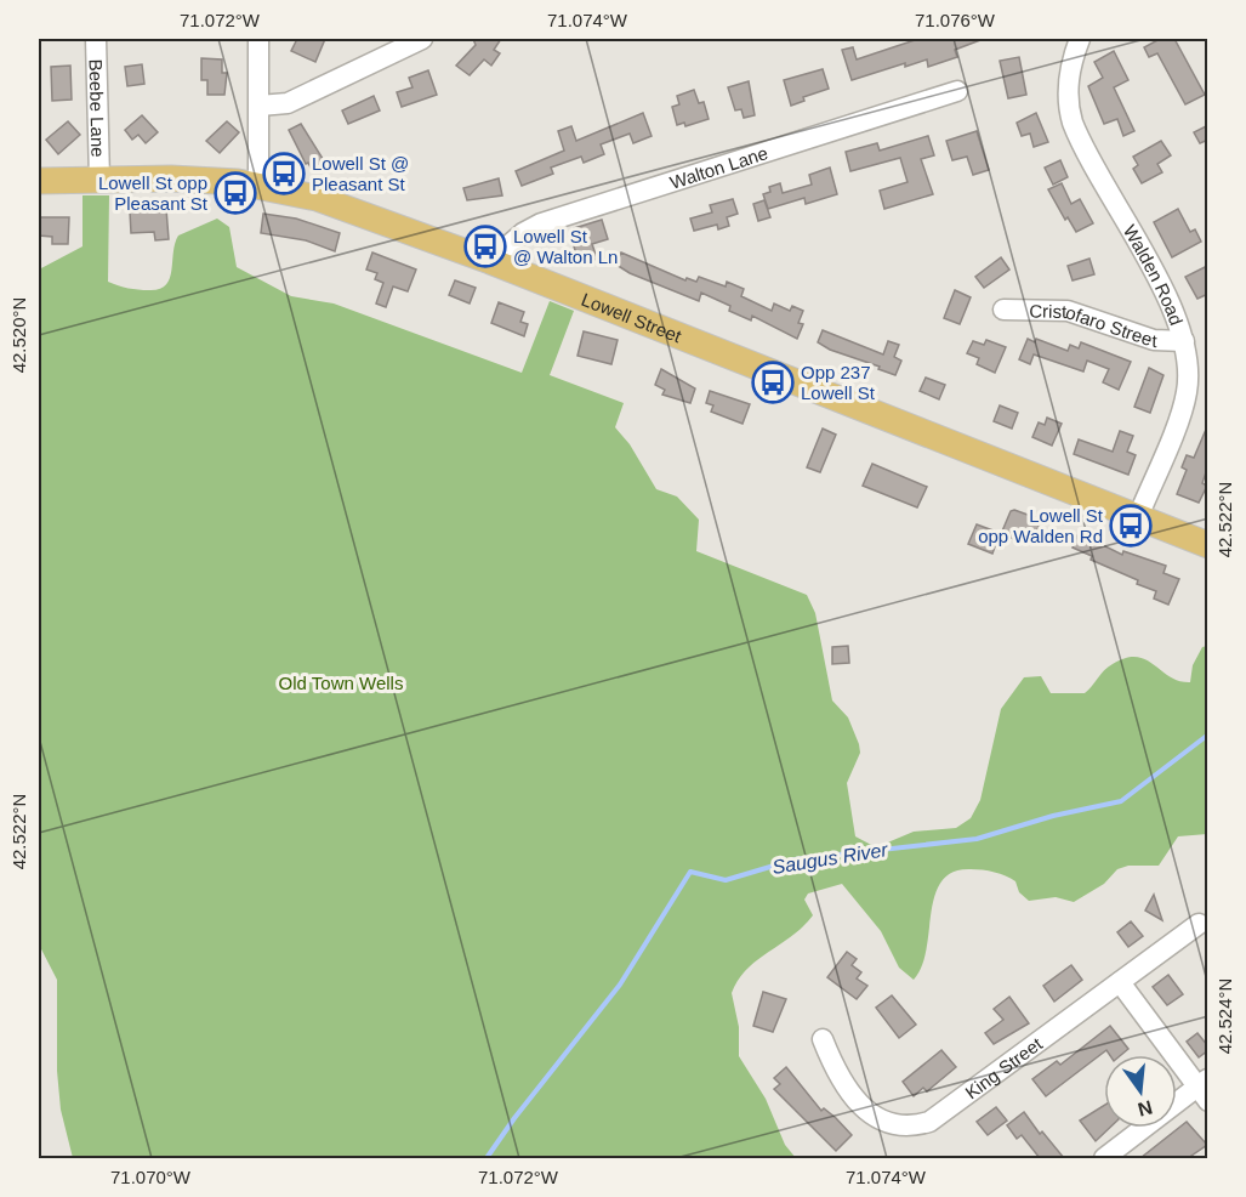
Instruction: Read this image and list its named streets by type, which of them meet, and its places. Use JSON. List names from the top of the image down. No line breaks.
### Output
{"streets":{"main road":["Lowell Street"],"street":["Beebe Lane","Walton Lane","Walden Road","Cristofaro Street","King Street"]},"crossings":[["Beebe Lane","Lowell Street"],["Walton Lane","Lowell Street"],["Walden Road","Lowell Street"],["Walden Road","Cristofaro Street"]],"water":["Saugus River"],"parks":["Old Town Wells"],"places":{"bus stop":["Lowell St @ Pleasant St","Lowell St opp Pleasant St","Lowell St @ Walton Ln","Opp 237 Lowell St","Lowell St opp Walden Rd"]},"north":"bottom","coordinates":["71.072°W","71.074°W","71.076°W","42.520°N","42.522°N","42.524°N","71.070°W"]}
